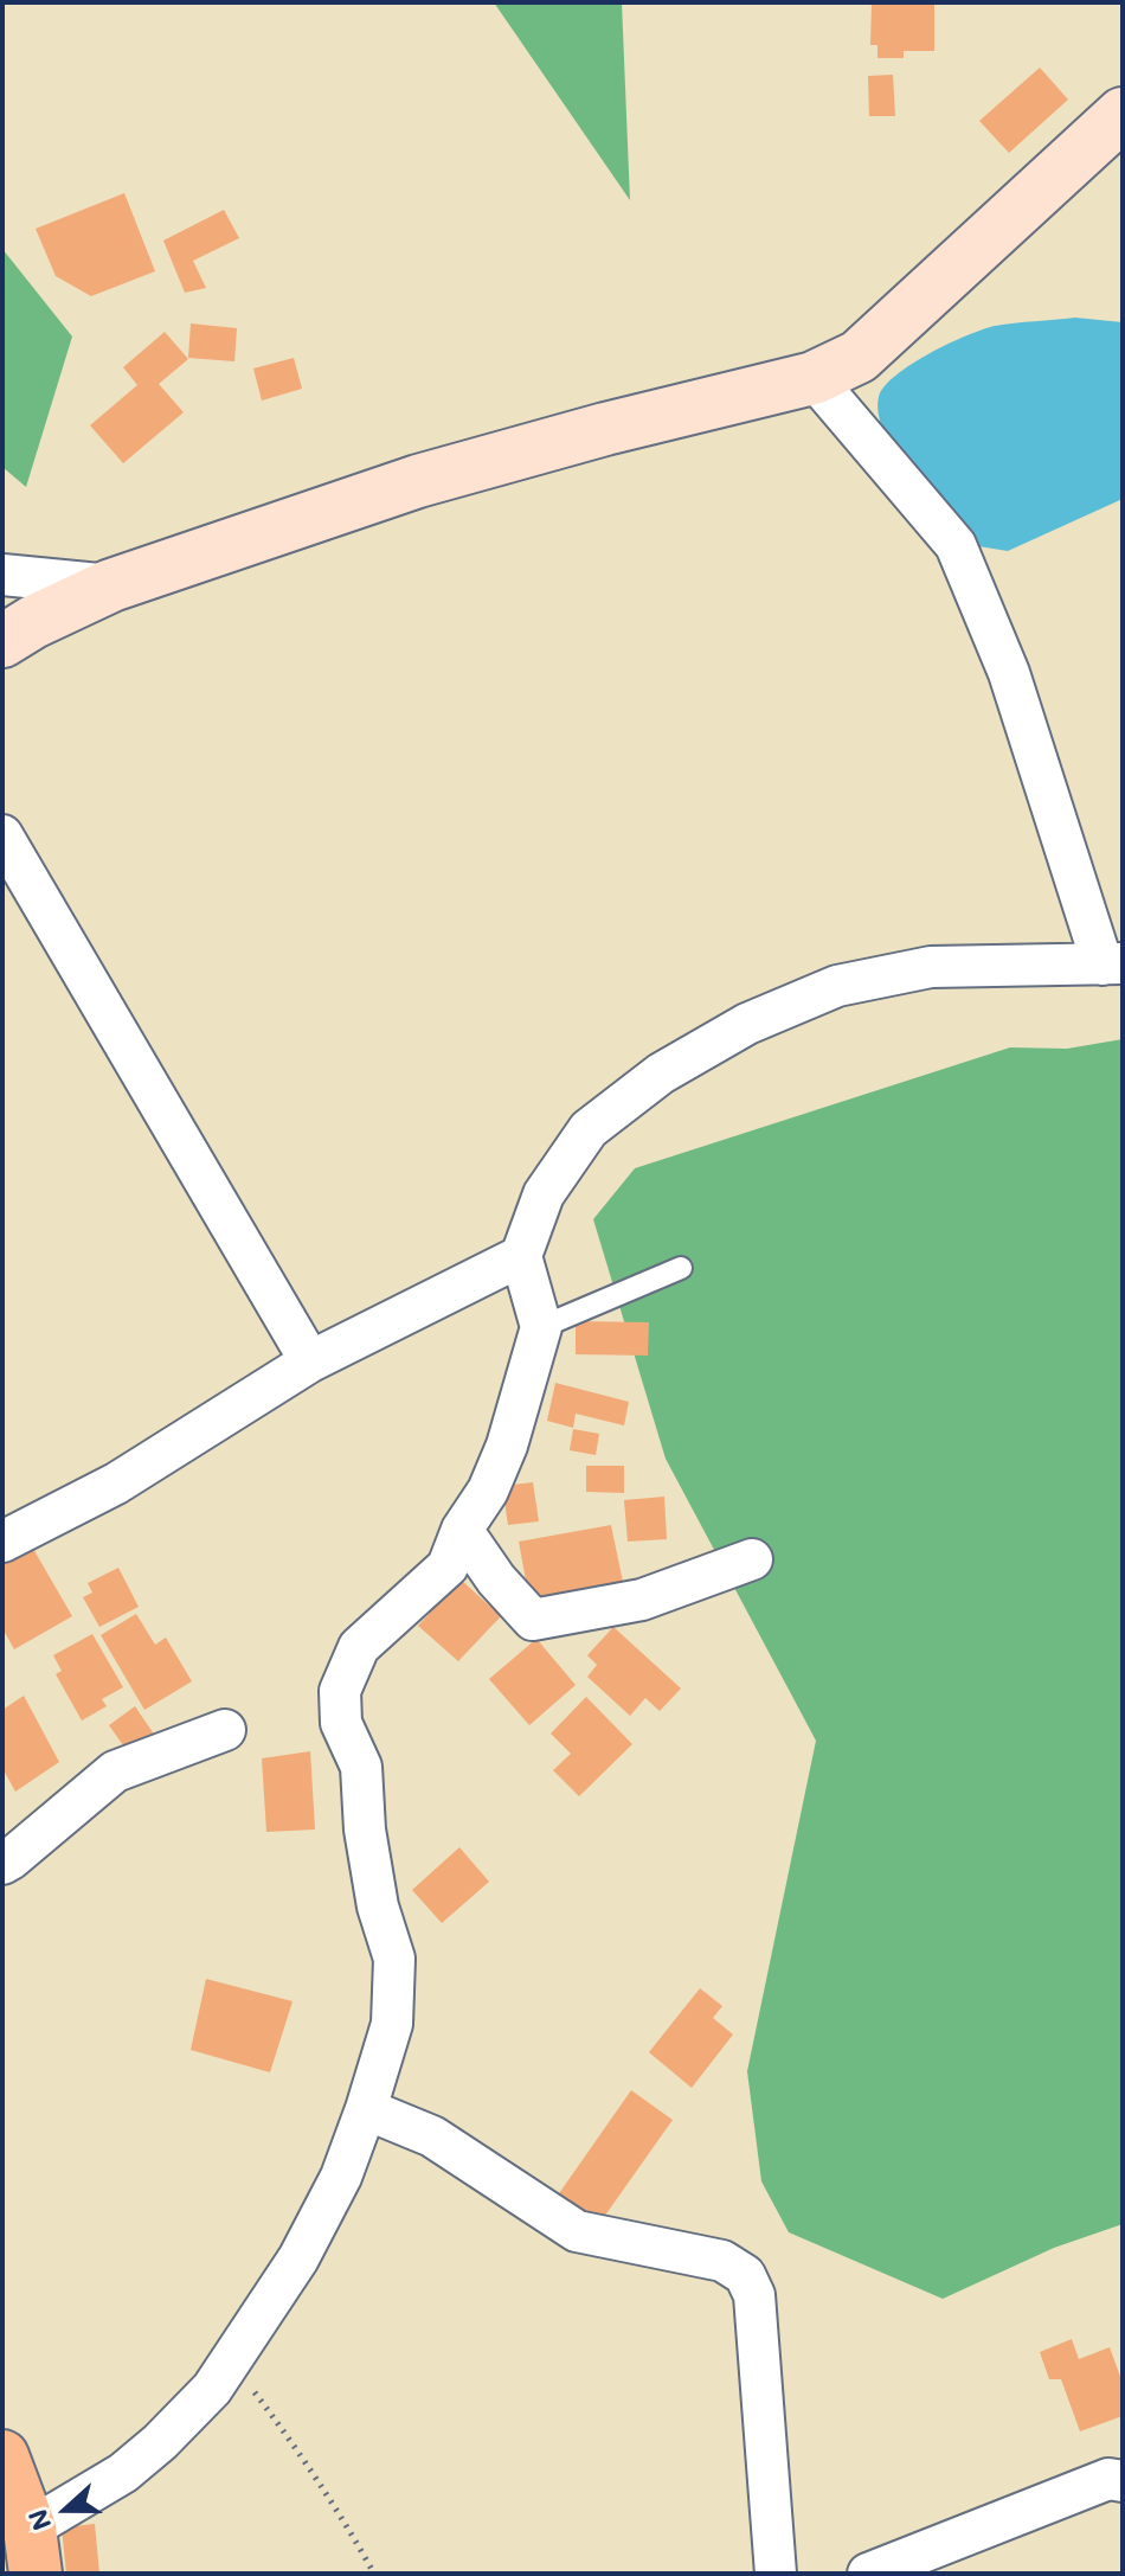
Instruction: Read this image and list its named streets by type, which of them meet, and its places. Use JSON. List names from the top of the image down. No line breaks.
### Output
{"north":"left"}
